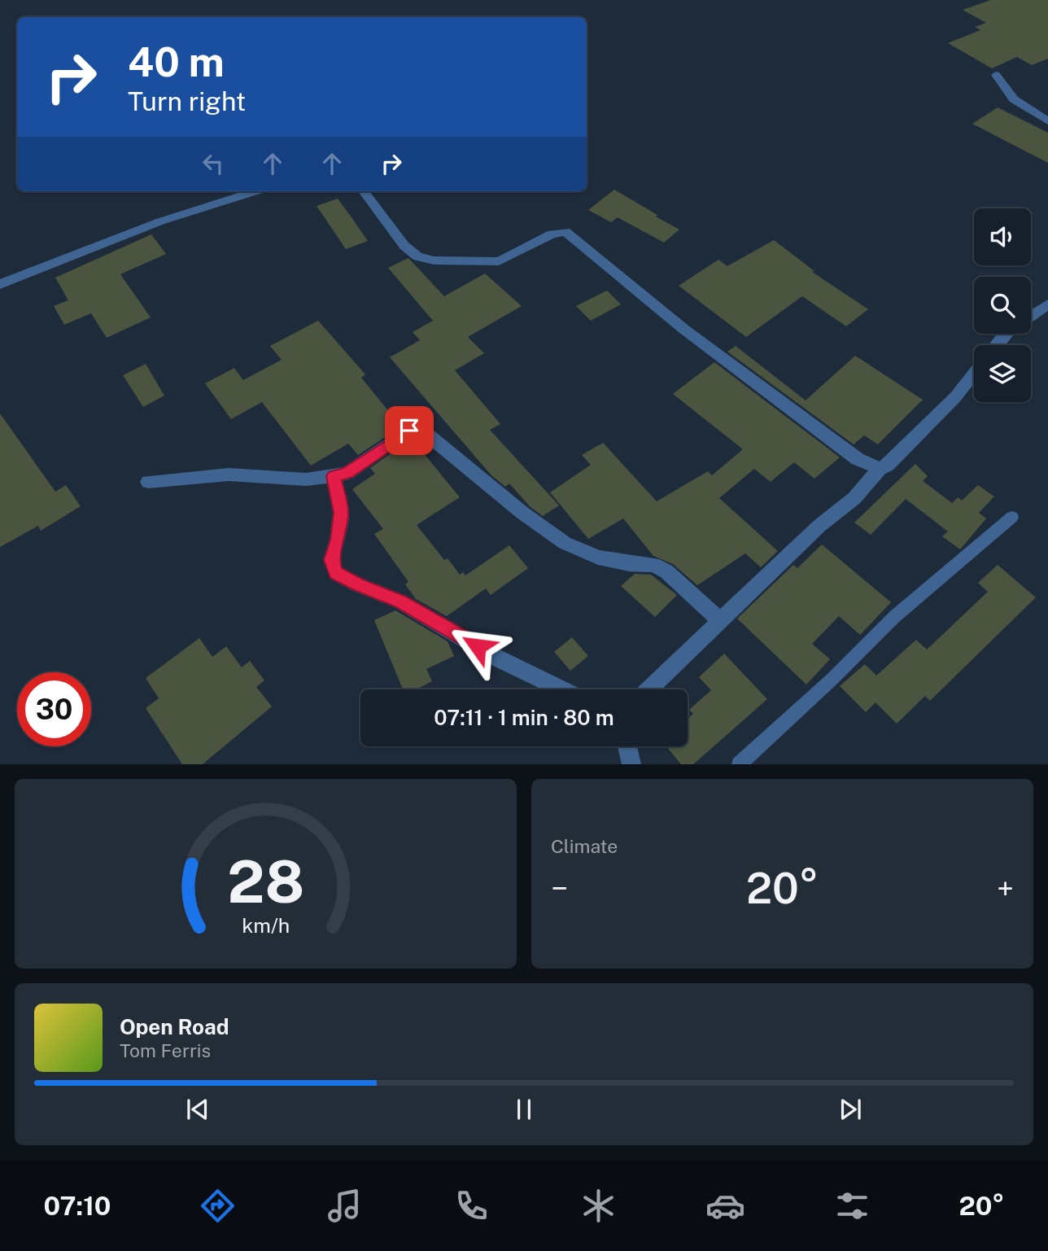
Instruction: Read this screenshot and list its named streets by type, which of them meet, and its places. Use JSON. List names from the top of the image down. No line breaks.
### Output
{"page":{"turn":["40 m","Turn right"],"limit":"30","trip":"07:11 · 1 min · 80 m","tile":"Climate","heat":["−","20°","+"],"song":["Open Road","Tom Ferris"],"tabs":["07:10","20°"],"gauge":["28","km/h"]}}
